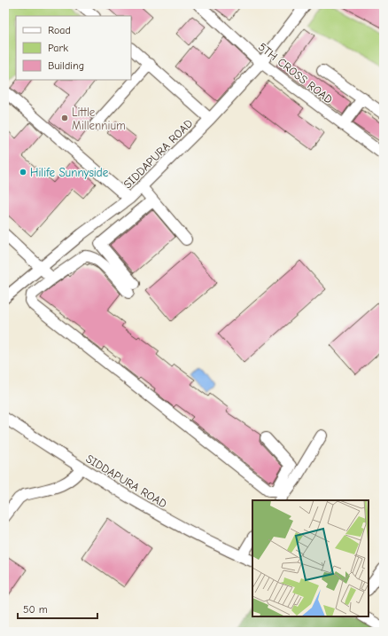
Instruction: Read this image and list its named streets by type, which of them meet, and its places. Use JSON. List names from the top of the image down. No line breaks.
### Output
{"streets":{"street":["5TH CROSS ROAD","SIDDAPURA ROAD"]},"crossings":[["5TH CROSS ROAD","SIDDAPURA ROAD"]],"places":["Little Millennium","Hilife Sunnyside"],"legend":["Road","Park","Building"],"scale_bar":"50 m"}
